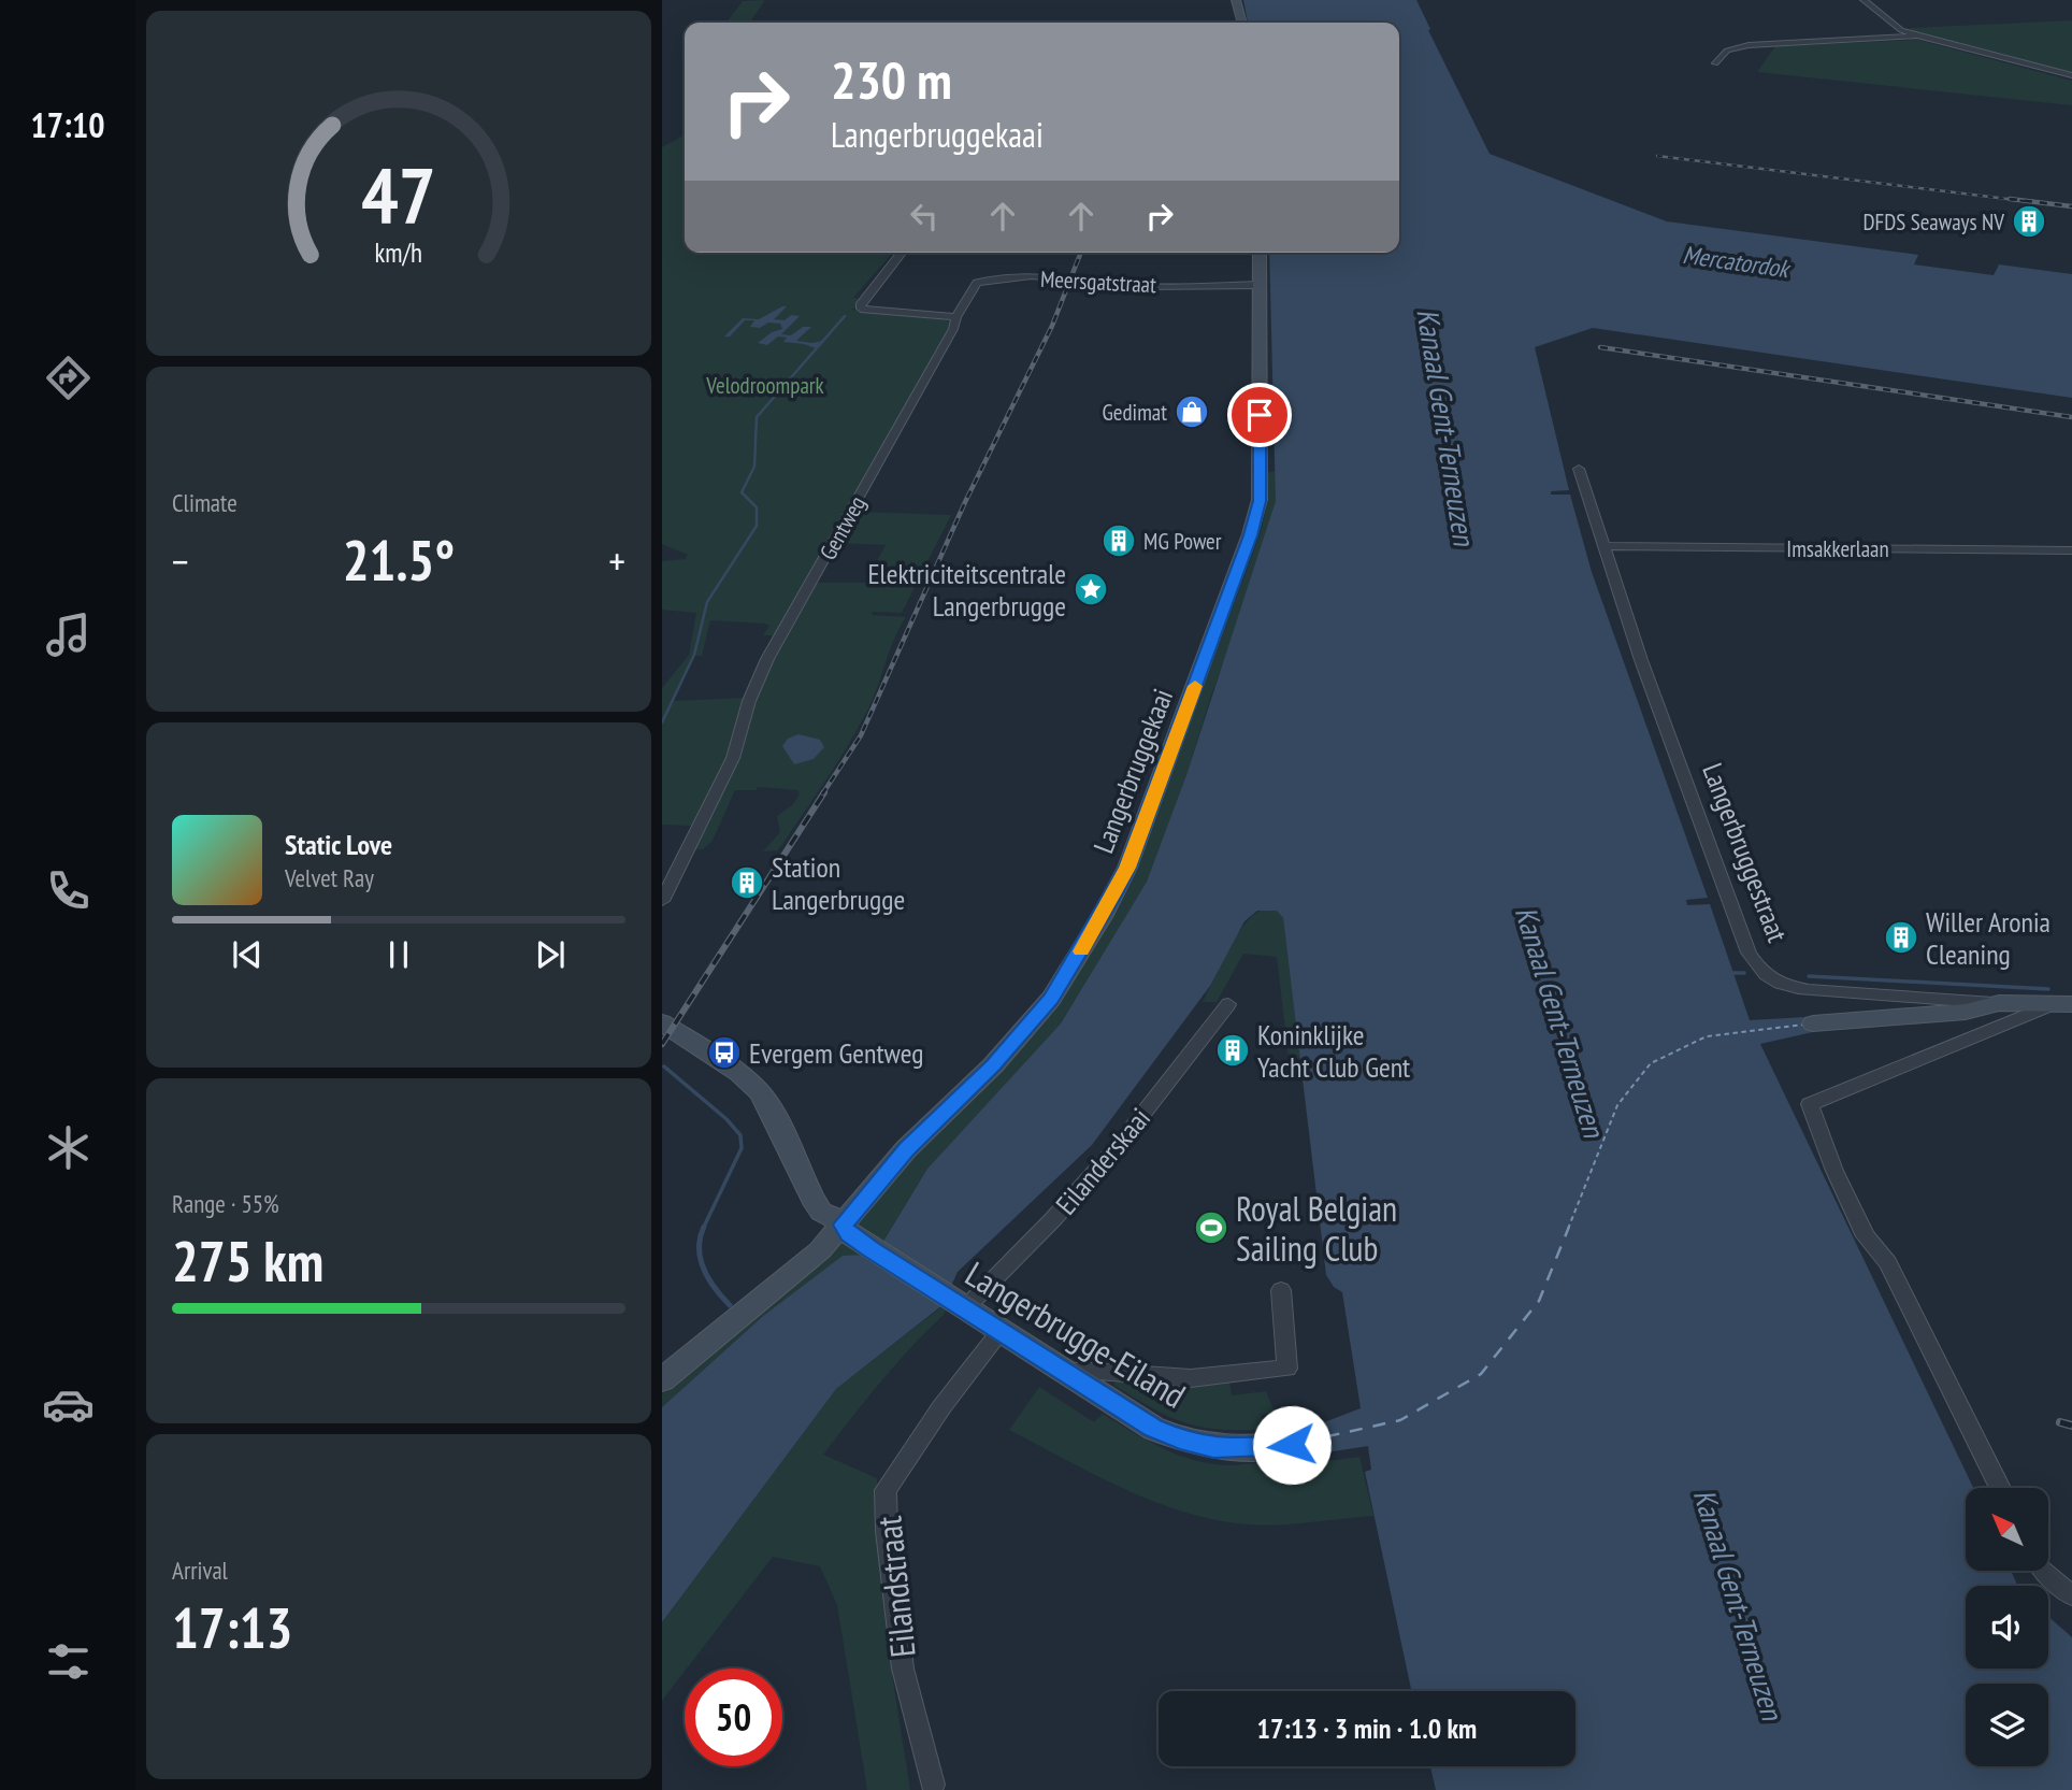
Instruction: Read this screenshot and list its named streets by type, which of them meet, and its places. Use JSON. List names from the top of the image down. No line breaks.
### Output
{"streets":{"main road":["Langerbruggekaai","Langerbruggestraat","Langerbrugge-Eiland"],"street":["Meersgatstraat","Gentweg","Imsakkerlaan","Eilanderskaai","Eilandstraat"]},"crossings":[["Meersgatstraat","Gentweg"],["Meersgatstraat","Langerbruggekaai"],["Imsakkerlaan","Langerbruggestraat"],["Langerbruggekaai","Langerbrugge-Eiland"],["Eilanderskaai","Langerbrugge-Eiland"],["Langerbrugge-Eiland","Eilandstraat"]],"water":["Mercatordok","Kanaal Gent-Terneuzen"],"parks":["Velodroompark"],"places":{"building":["DFDS Seaways NV","MG Power","Station Langerbrugge","Willer Aronia Cleaning","Koninklijke Yacht Club Gent"],"shop":["Gedimat"],"place":["Elektriciteitscentrale Langerbrugge"],"bus stop":["Evergem Gentweg"],"sports":["Royal Belgian Sailing Club"]},"north":"top left","page":{"tabs":"17:10","turn":["230 m","Langerbruggekaai"],"tile":["Climate",["Range · 55%","275 km"],["Arrival","17:13"]],"heat":["−","21.5°","+"],"song":["Static Love","Velvet Ray"],"limit":"50","trip":"17:13 · 3 min · 1.0 km","gauge":["47","km/h"]}}
